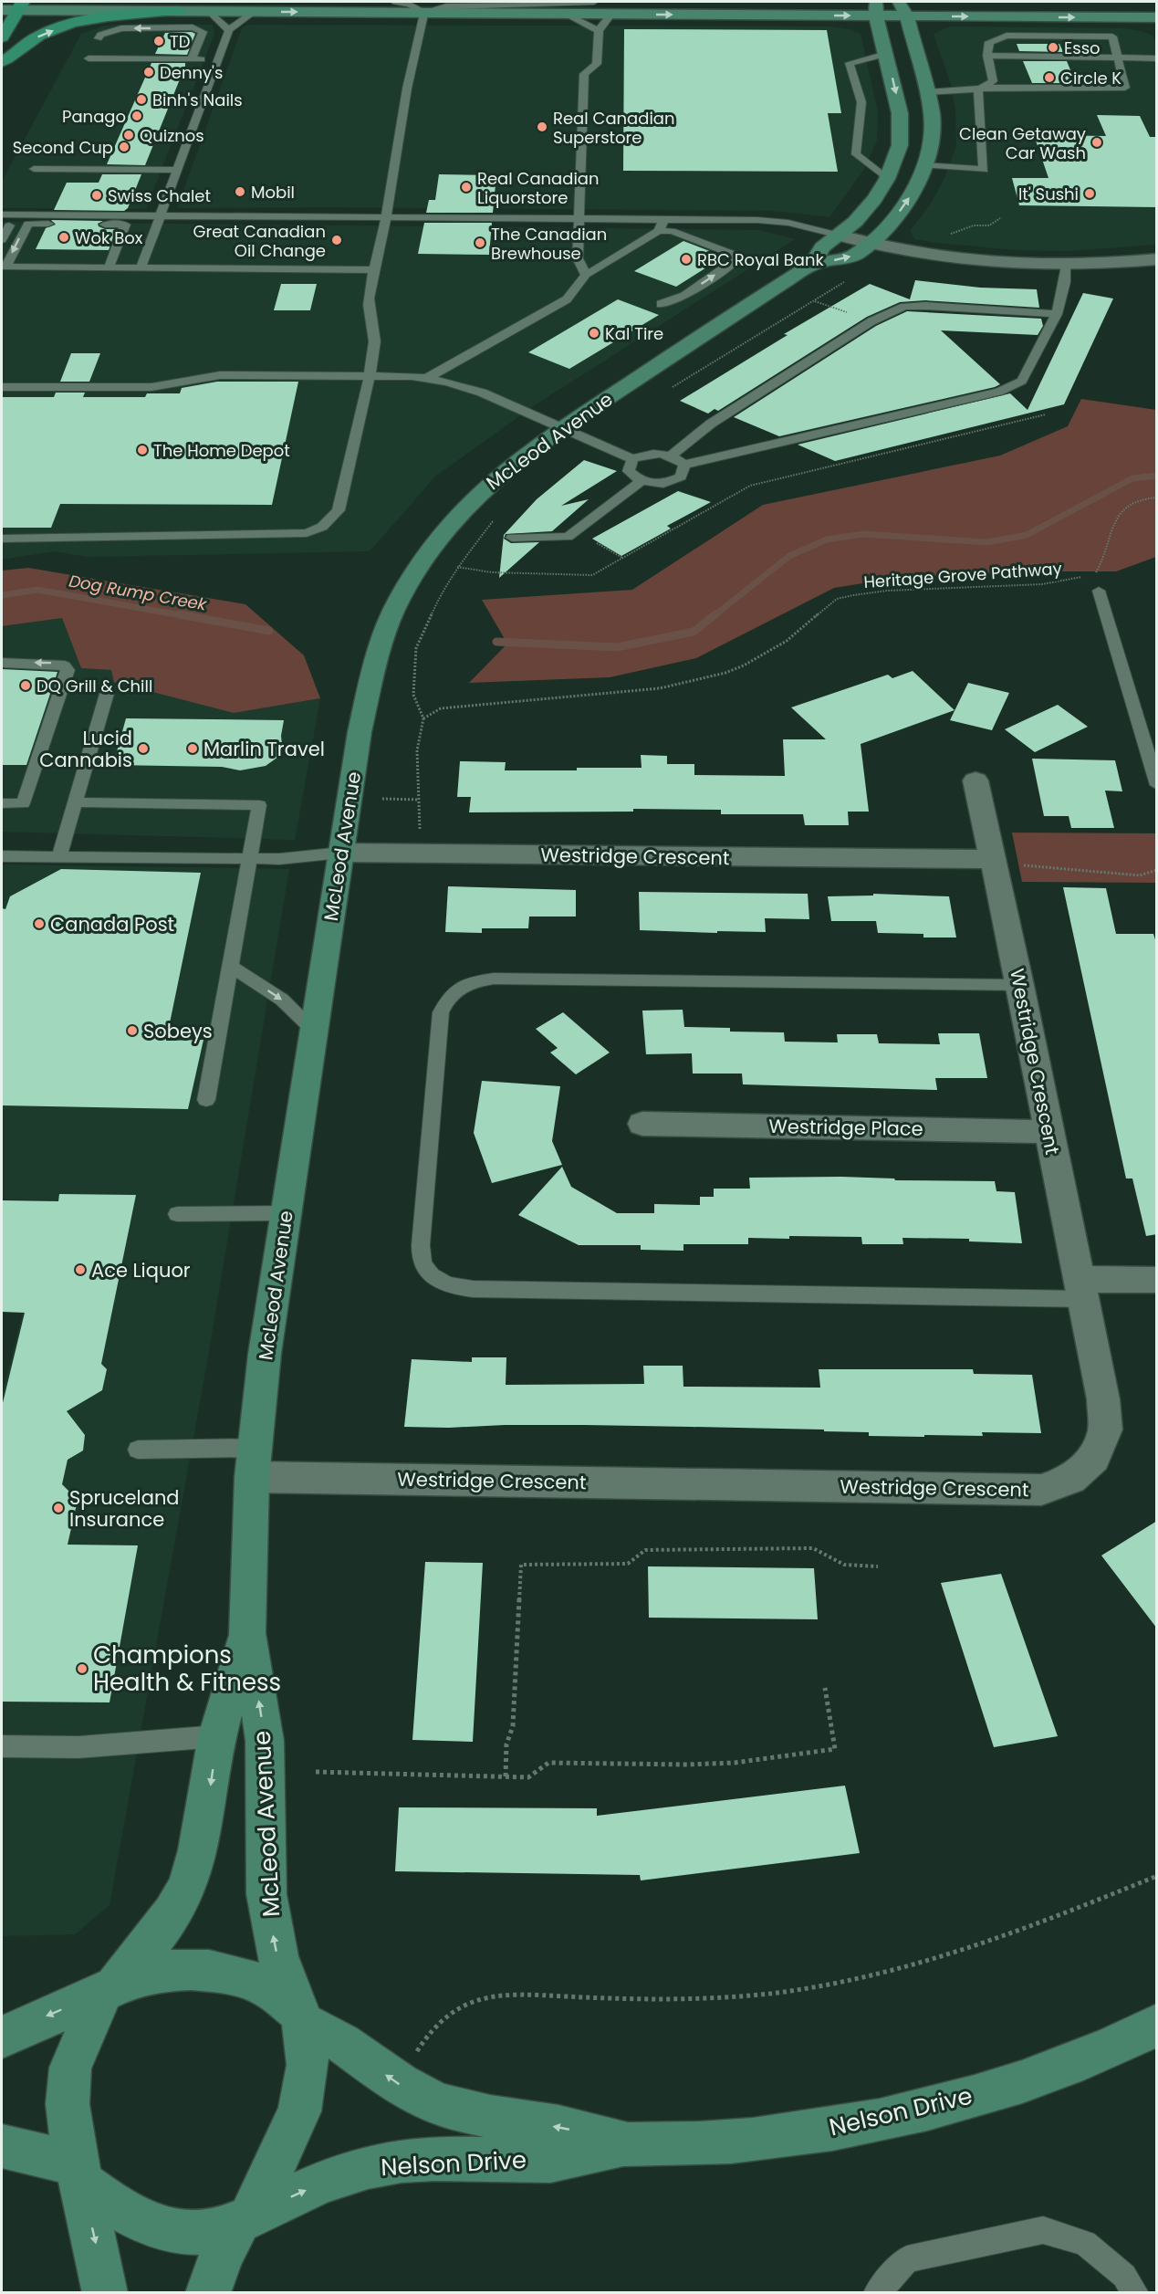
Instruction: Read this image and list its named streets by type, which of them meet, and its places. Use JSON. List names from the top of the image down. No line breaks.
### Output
{"streets":{"street":["McLeod Avenue","Westridge Crescent","Westridge Place","Nelson Drive"],"path":["Heritage Grove Pathway"]},"crossings":[["McLeod Avenue","Westridge Crescent"],["McLeod Avenue","Nelson Drive"],["Westridge Crescent","Westridge Place"]],"water":["Dog Rump Creek"],"places":["TD","Esso","Denny's","Circle K","Binh's Nails","Panago","Real Canadian Superstore","Quiznos","Clean Getaway Car Wash","Second Cup","Real Canadian Liquorstore","Mobil","It' Sushi","Swiss Chalet","Wok Box","Great Canadian Oil Change","The Canadian Brewhouse","RBC Royal Bank","Kal Tire","The Home Depot","DQ Grill & Chill","Lucid Cannabis","Marlin Travel","Canada Post","Sobeys","Ace Liquor","Spruceland Insurance","Champions Health & Fitness"]}
